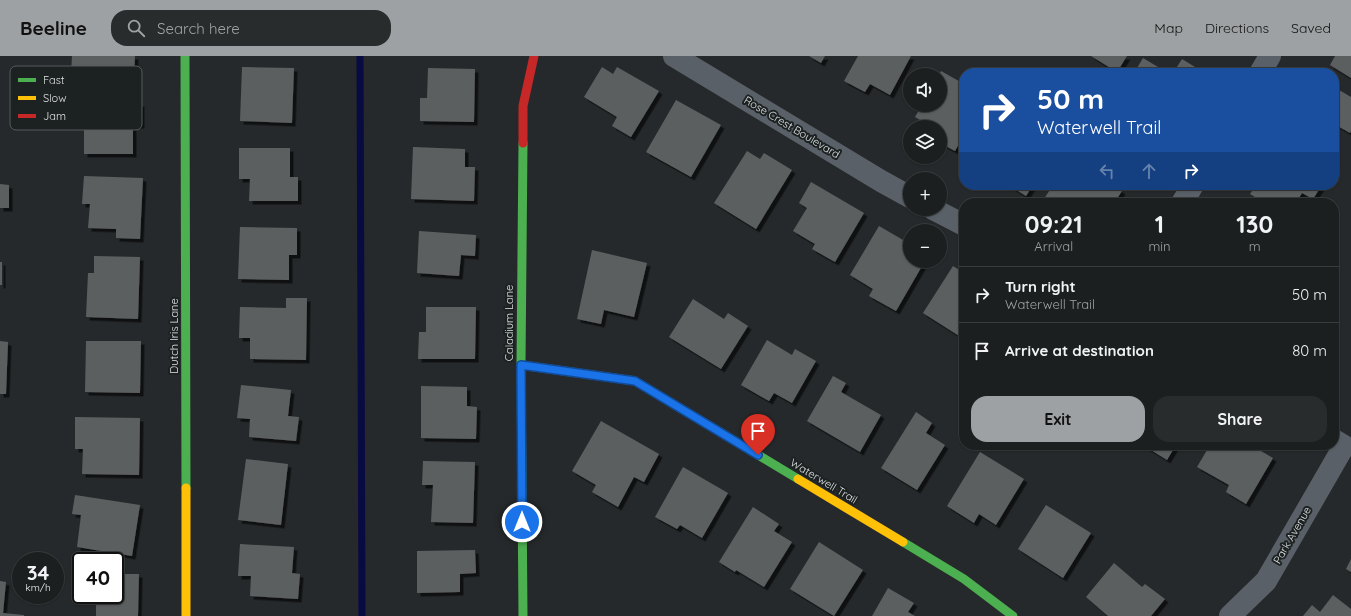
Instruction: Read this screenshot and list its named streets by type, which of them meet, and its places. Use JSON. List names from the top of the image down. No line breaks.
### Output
{"streets":{"street":["Rose Crest Boulevard","Caladium Lane","Dutch Iris Lane","Waterwell Trail","Park Avenue"]},"crossings":[["Caladium Lane","Waterwell Trail"]],"legend":["Fast","Slow","Jam"],"page":{"header":"Beeline","search":"Search here","nav":["Map","Directions","Saved"],"map_buttons":["+","−"],"turn":["50 m","Waterwell Trail"],"eta":["09:21","Arrival","1","min","130","m"],"list":[{"name":"Turn right","note":"Waterwell Trail","value":"50 m"},{"name":"Arrive at destination","value":"80 m"}],"buttons":["Exit","Share"],"speed":"34 km/h","limit":"40"}}
